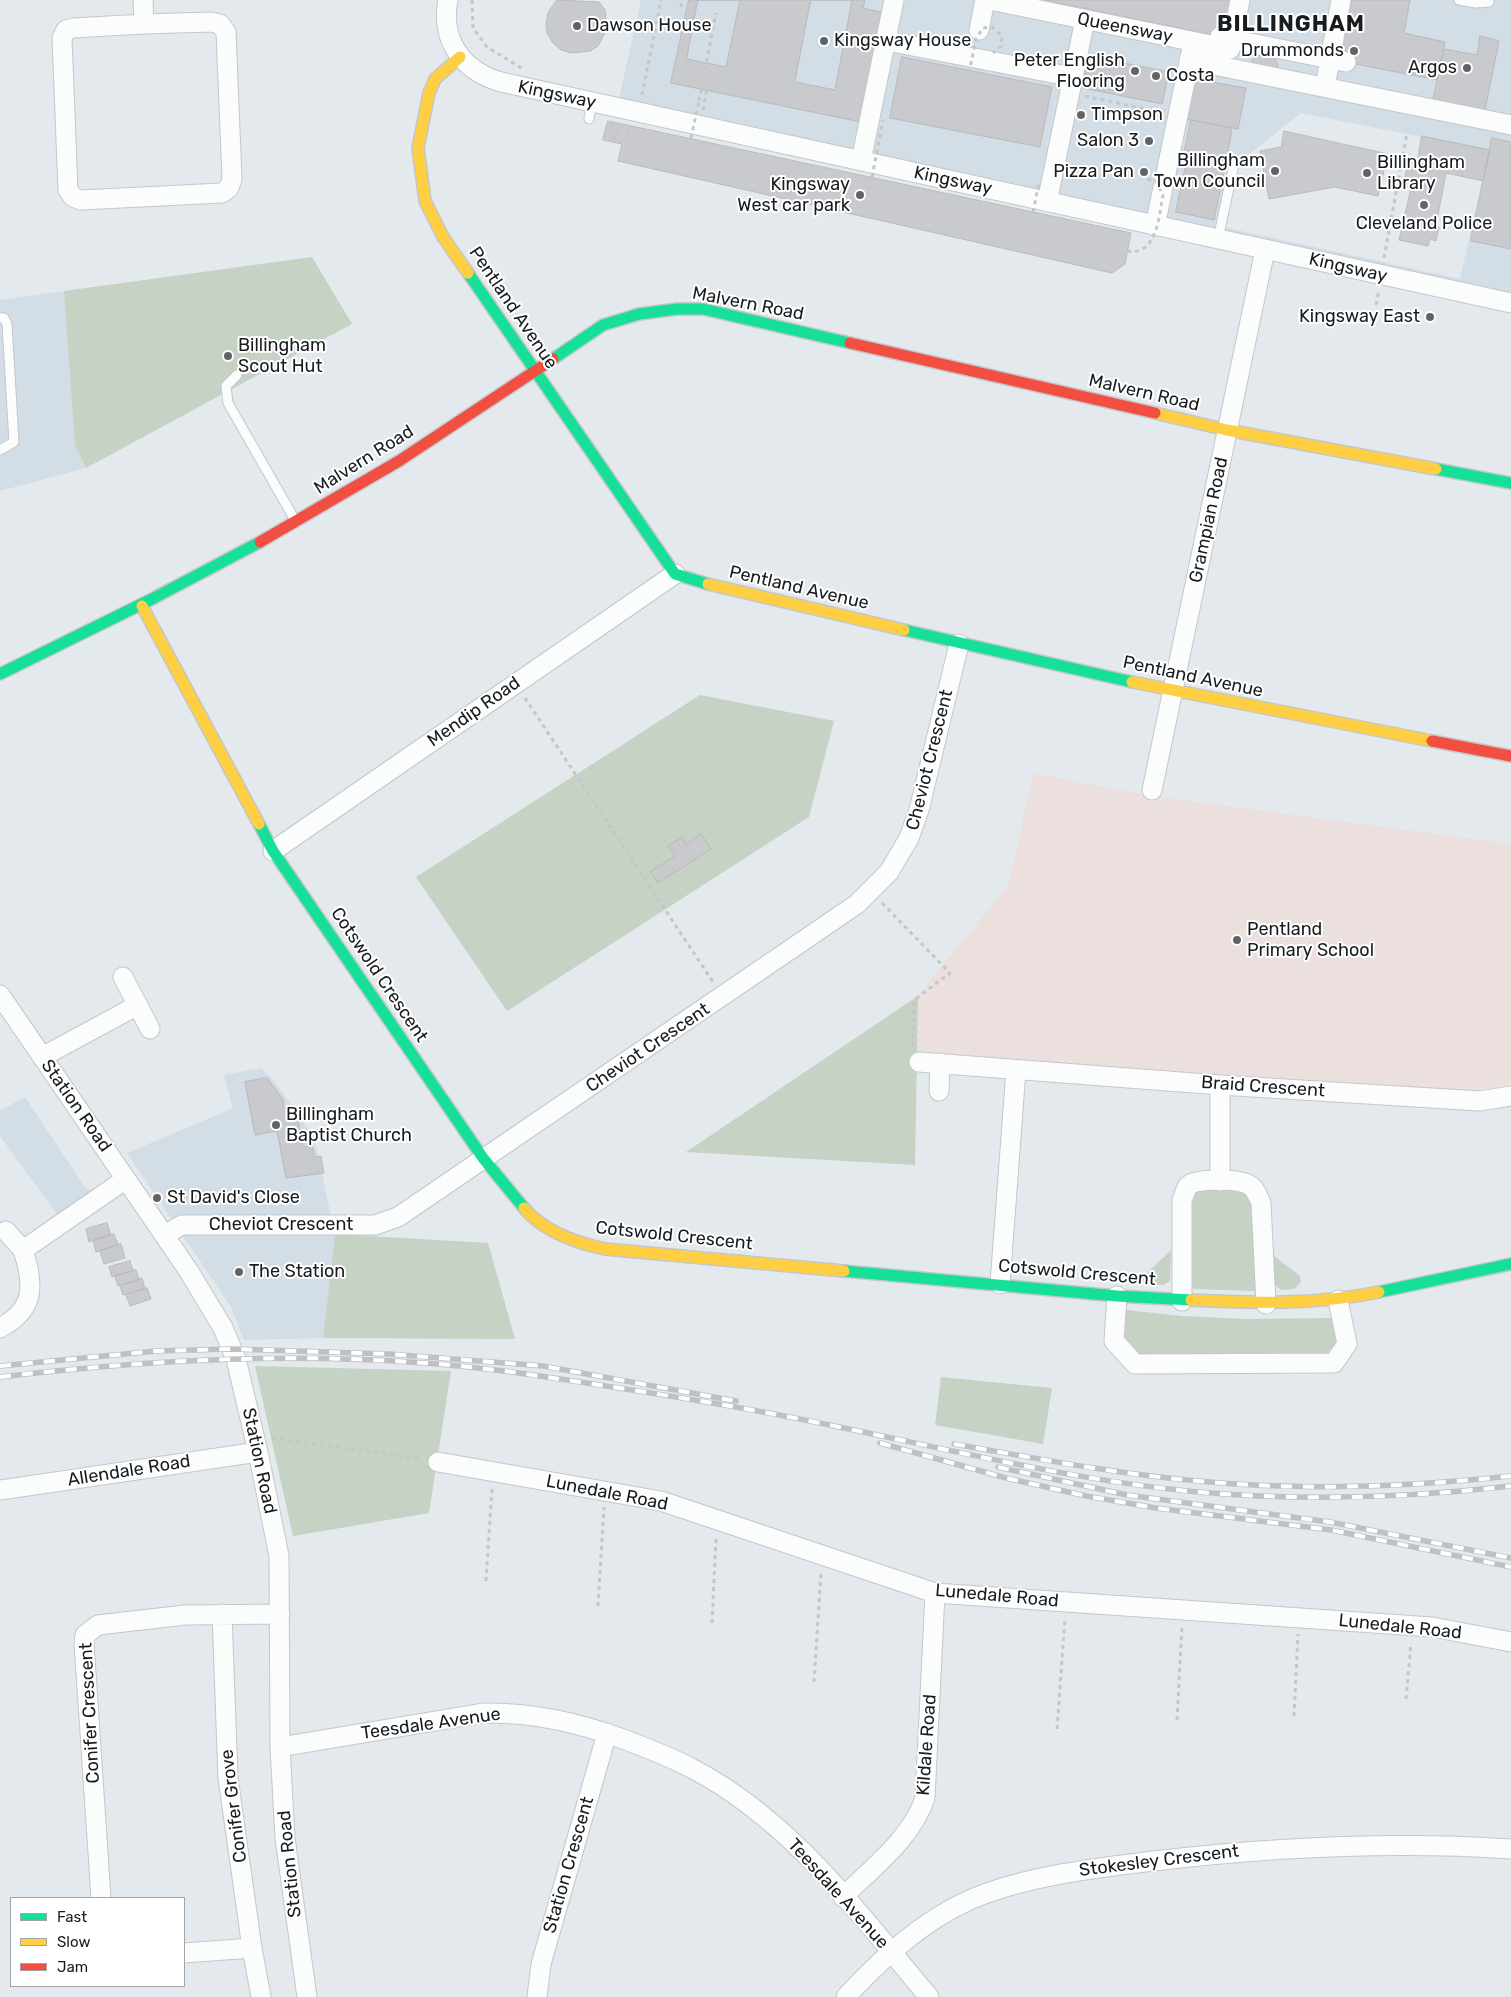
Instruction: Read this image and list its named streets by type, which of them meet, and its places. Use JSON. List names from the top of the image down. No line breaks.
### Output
{"streets":{"street":["Queensway","Kingsway","Malvern Road","Pentland Avenue","Grampian Road","Mendip Road","Cheviot Crescent","Cotswold Crescent","Braid Crescent","Station Road","Allendale Road","Lunedale Road","Conifer Crescent","Teesdale Avenue","Kildale Road","Conifer Grove","Stokesley Crescent","Station Crescent"]},"crossings":[["Kingsway","Pentland Avenue"],["Kingsway","Grampian Road"],["Malvern Road","Pentland Avenue"],["Malvern Road","Grampian Road"],["Malvern Road","Cotswold Crescent"],["Pentland Avenue","Grampian Road"],["Pentland Avenue","Mendip Road"],["Pentland Avenue","Cheviot Crescent"],["Mendip Road","Cotswold Crescent"],["Cheviot Crescent","Cotswold Crescent"],["Cheviot Crescent","Station Road"],["Station Road","Allendale Road"],["Station Road","Conifer Crescent"],["Station Road","Teesdale Avenue"],["Lunedale Road","Kildale Road"],["Conifer Crescent","Conifer Grove"],["Teesdale Avenue","Kildale Road"],["Teesdale Avenue","Stokesley Crescent"],["Teesdale Avenue","Station Crescent"]],"districts":["BILLINGHAM"],"places":["Dawson House","Kingsway House","Drummonds","Argos","Peter English Flooring","Costa","Timpson","Salon 3","Billingham Town Council","Pizza Pan","Billingham Library","Kingsway West car park","Cleveland Police","Kingsway East","Billingham Scout Hut","Pentland Primary School","Billingham Baptist Church","St David's Close","The Station"],"legend":["Fast","Slow","Jam"]}
